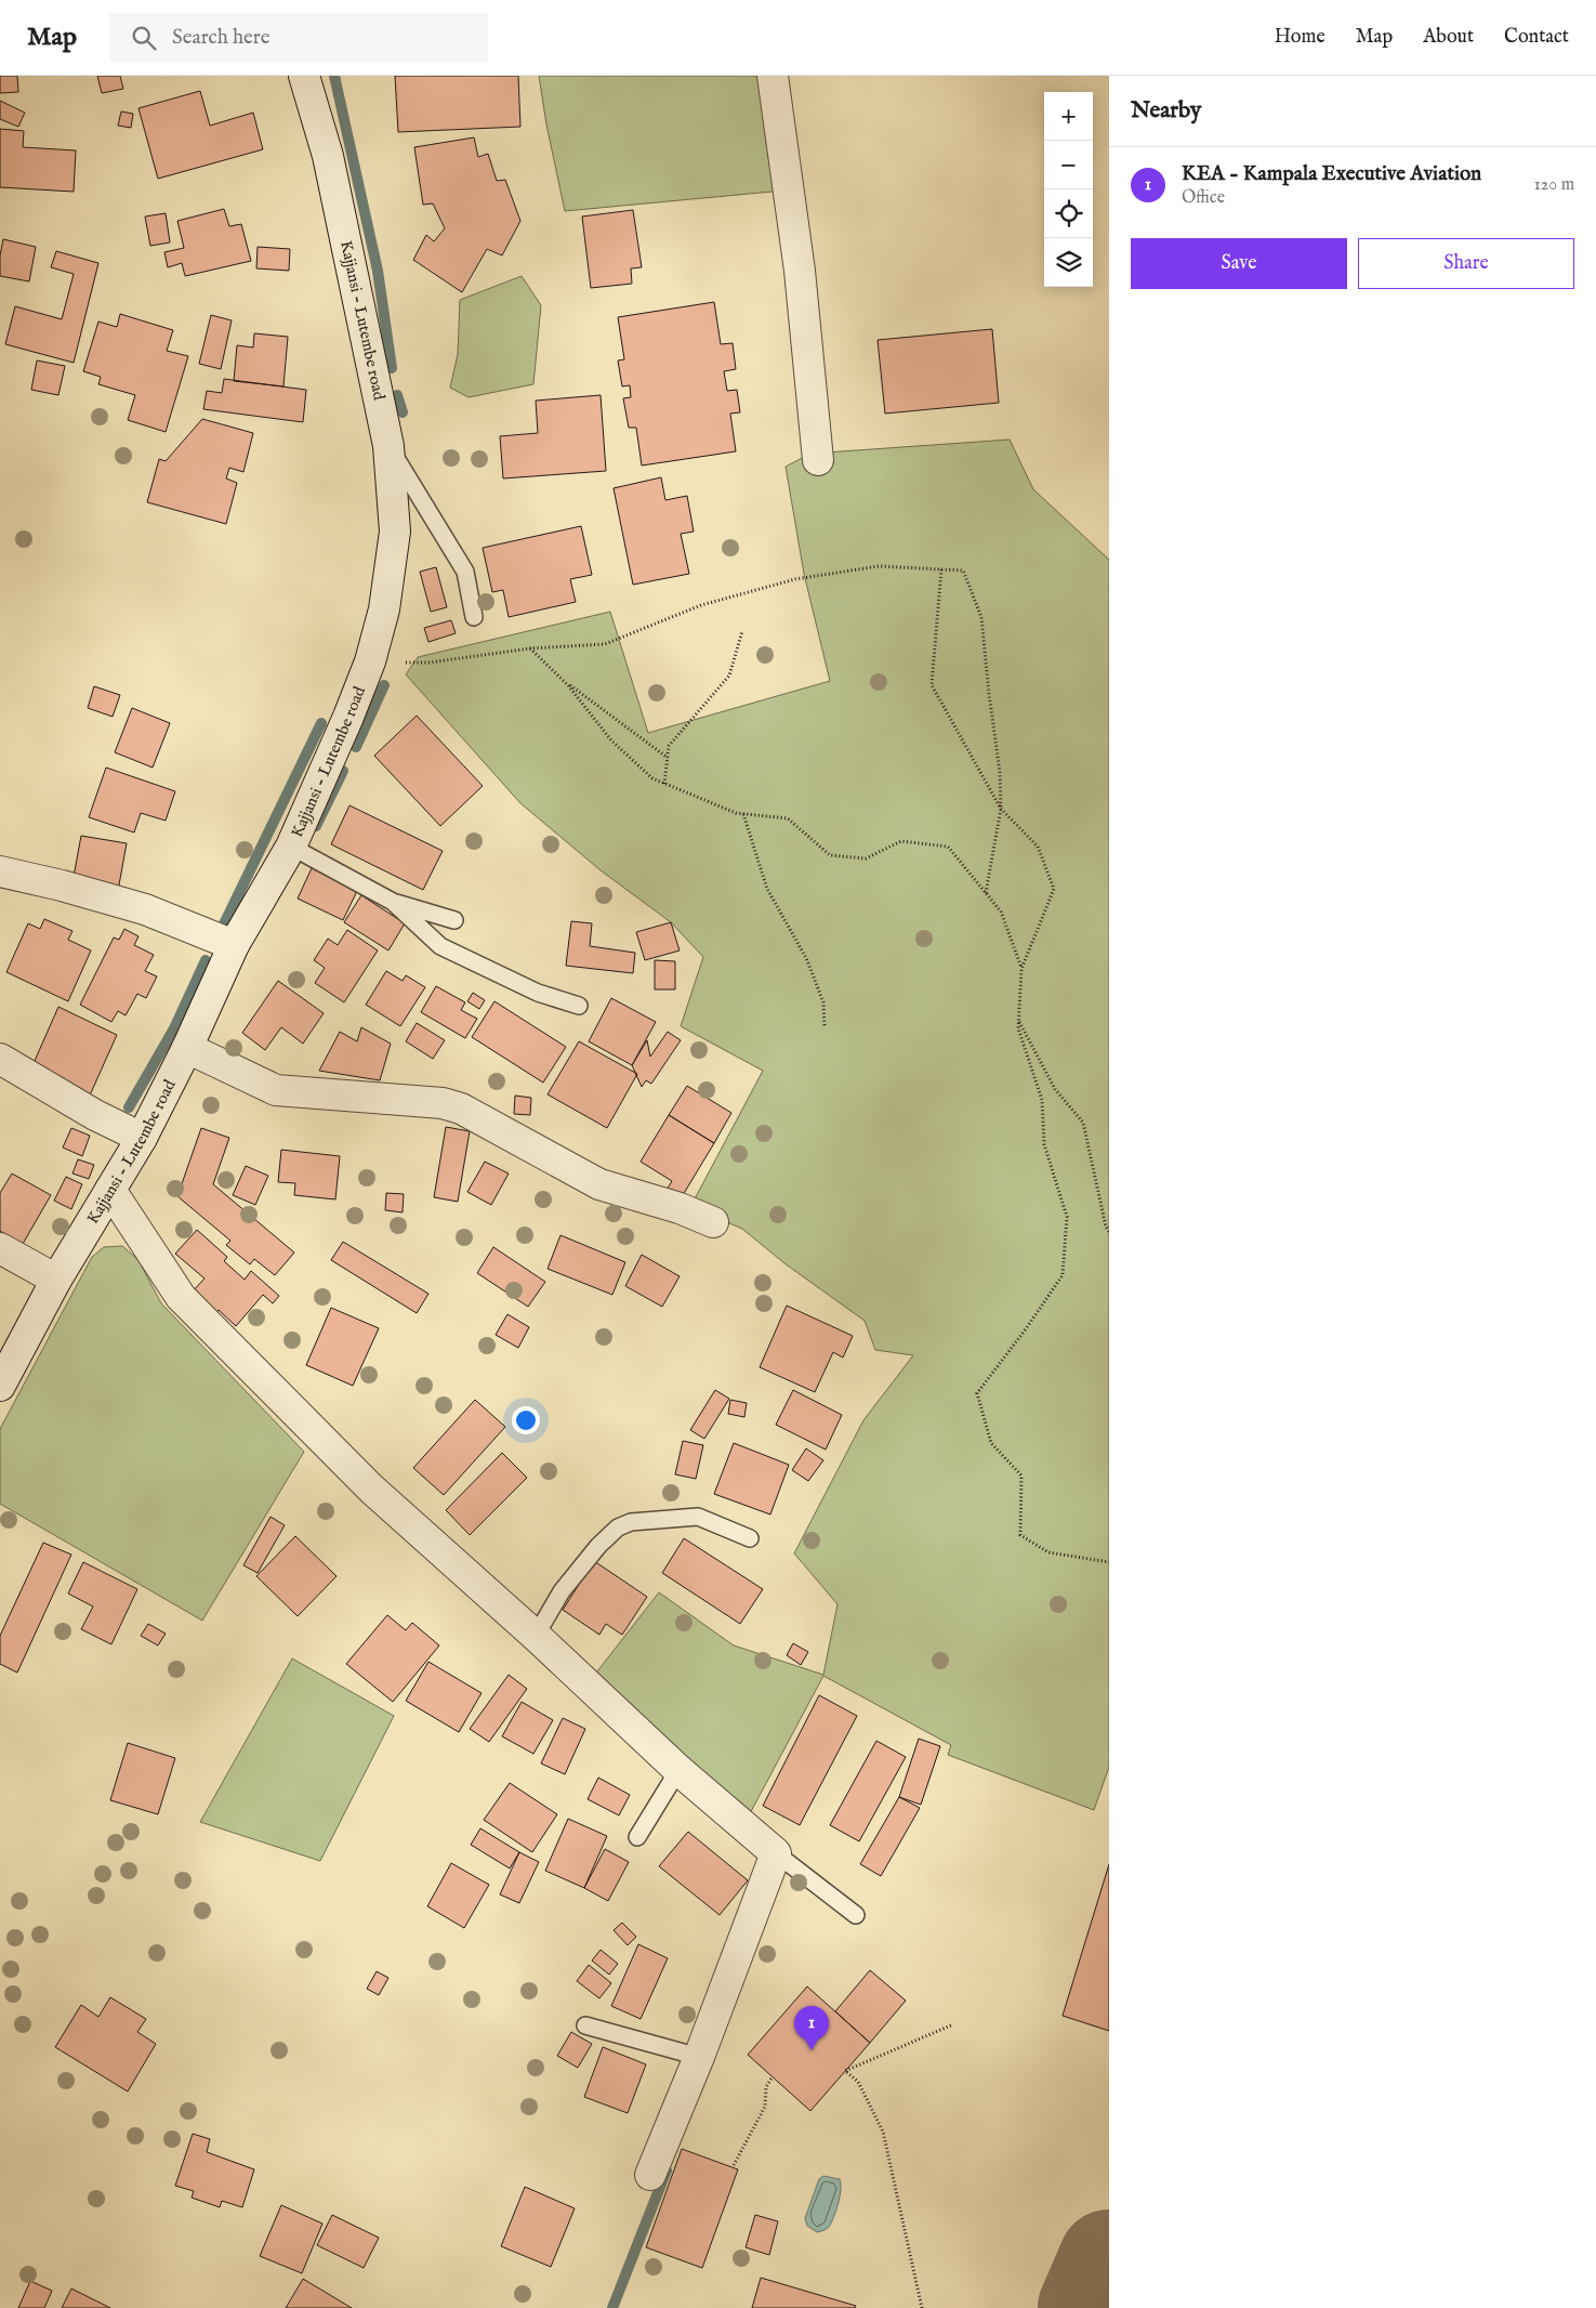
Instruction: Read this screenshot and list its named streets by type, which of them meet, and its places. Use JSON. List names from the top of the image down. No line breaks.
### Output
{"streets":{"street":["Kajjansi - Lutembe road"]},"page":{"header":"Map","search":"Search here","nav":["Home","Map","About","Contact"],"heading":"Nearby","map_buttons":["+","−"],"list":[{"mark":"1","name":"KEA - Kampala Executive Aviation","note":"Office","value":"120 m"}],"buttons":["Save","Share"],"pins":"1"}}
